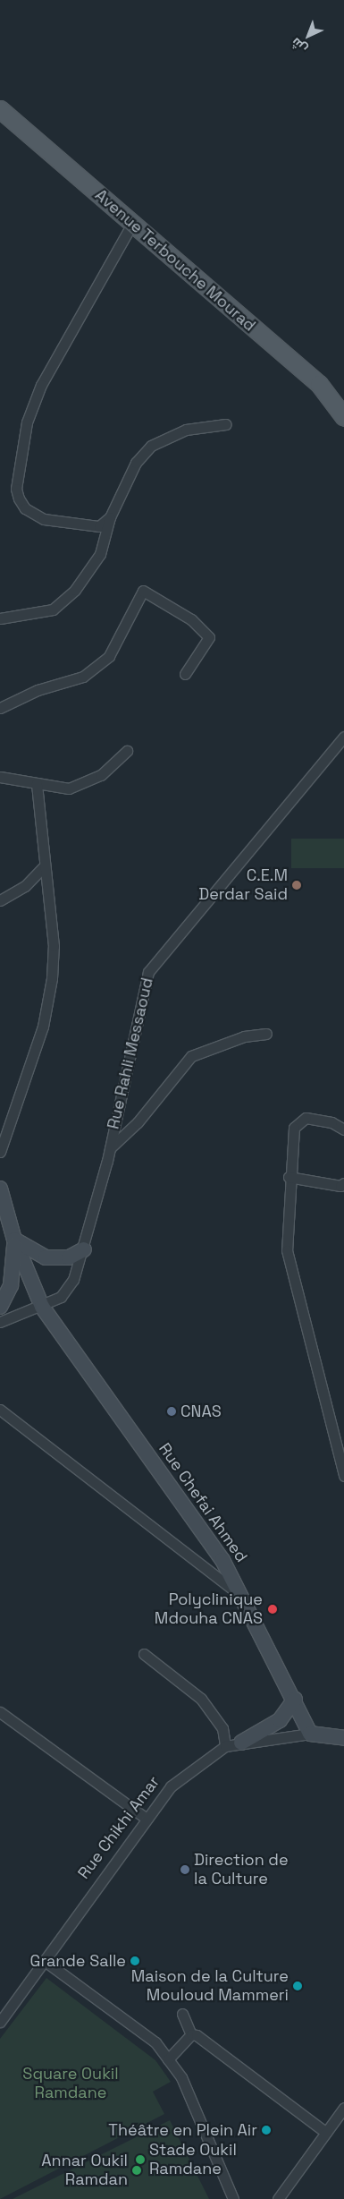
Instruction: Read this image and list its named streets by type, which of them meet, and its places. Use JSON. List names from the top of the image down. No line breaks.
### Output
{"streets":{"main road":["Avenue Terbouche Mourad"],"street":["Rue Rahli Messaoud","Rue Chefai Ahmed","Rue Chikhi Amar"]},"crossings":[["Rue Rahli Messaoud","Rue Chefai Ahmed"],["Rue Chefai Ahmed","Rue Chikhi Amar"]],"parks":["Square Oukil Ramdane"],"places":["C.E.M Derdar Said","CNAS","Polyclinique Mdouha CNAS","Direction de la Culture","Grande Salle","Maison de la Culture Mouloud Mammeri","Théâtre en Plein Air","Stade Oukil Ramdane","Annar Oukil Ramdan"],"north":"bottom left"}
